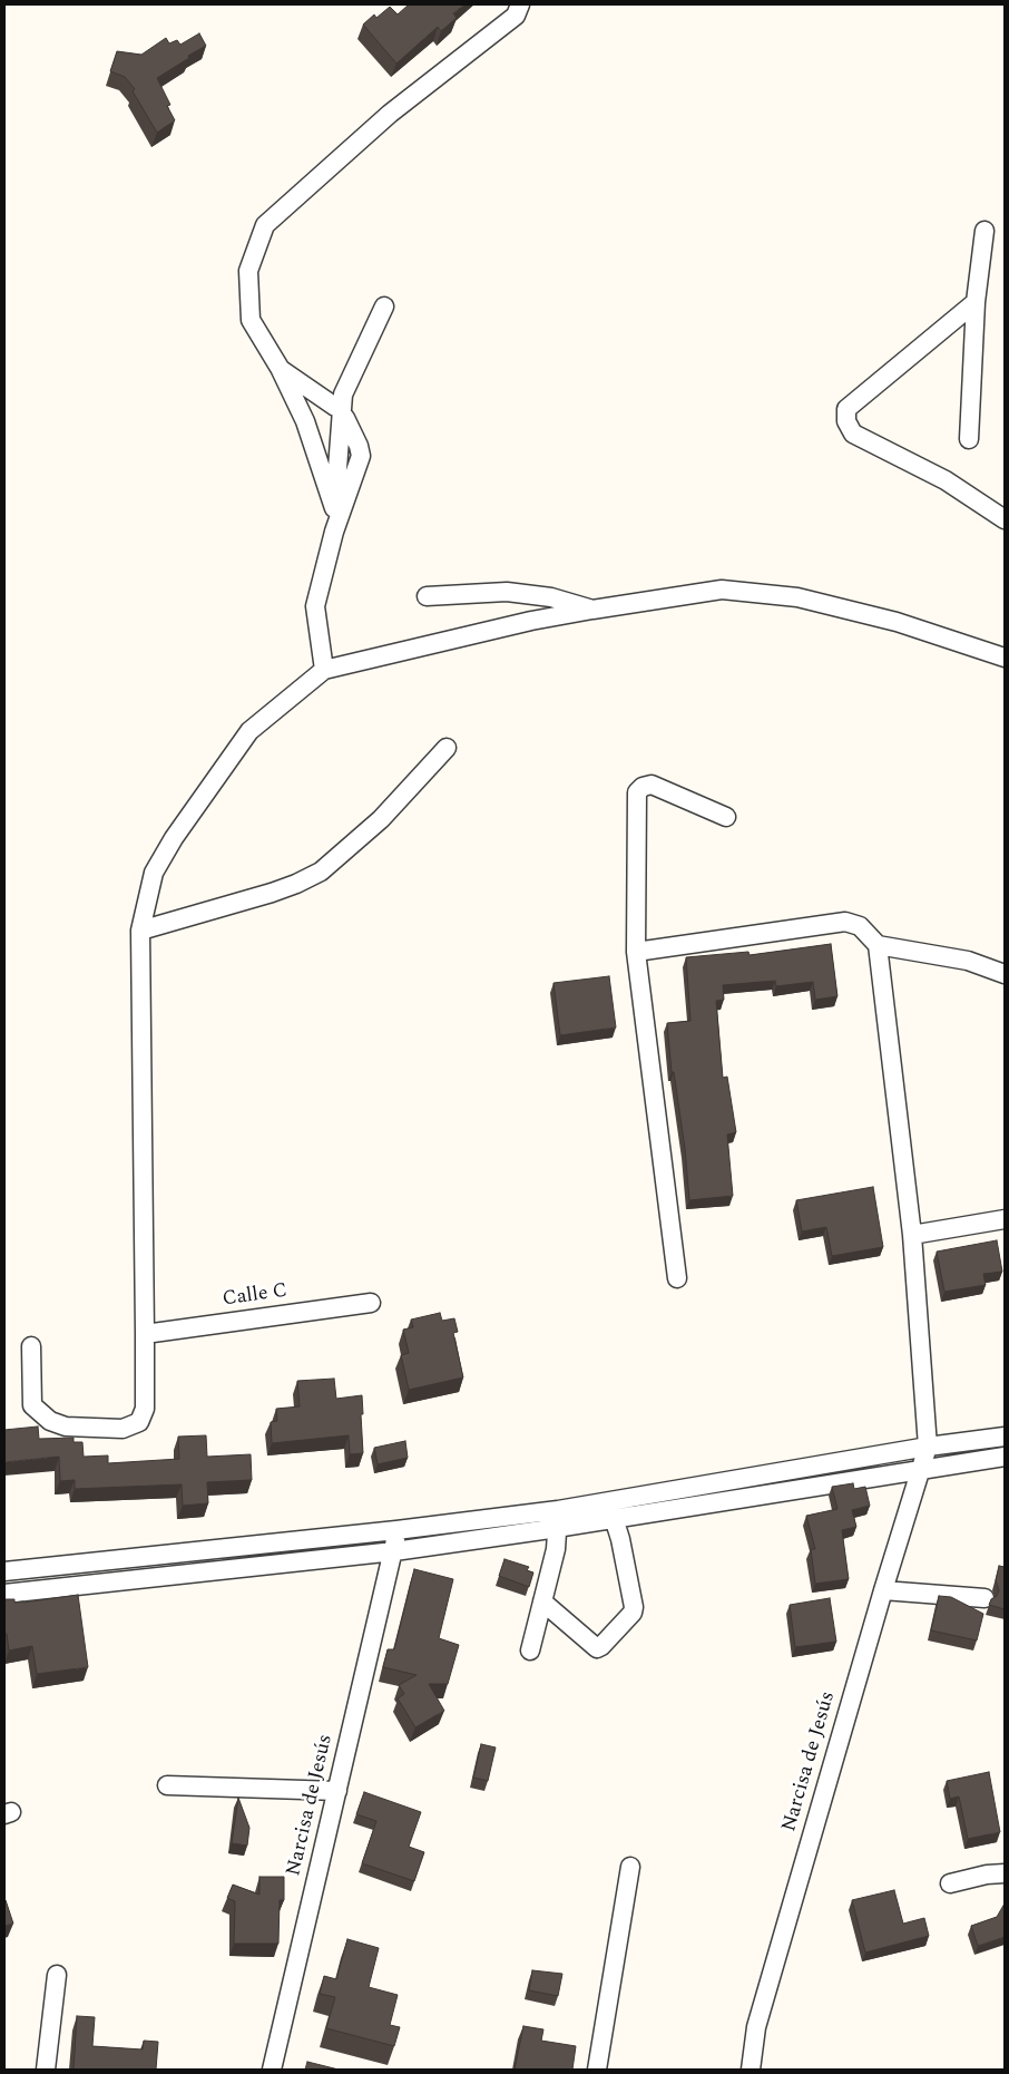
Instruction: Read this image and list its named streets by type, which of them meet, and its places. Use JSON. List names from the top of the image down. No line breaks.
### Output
{"streets":{"street":["Calle C","Narcisa de Jesús"]}}
